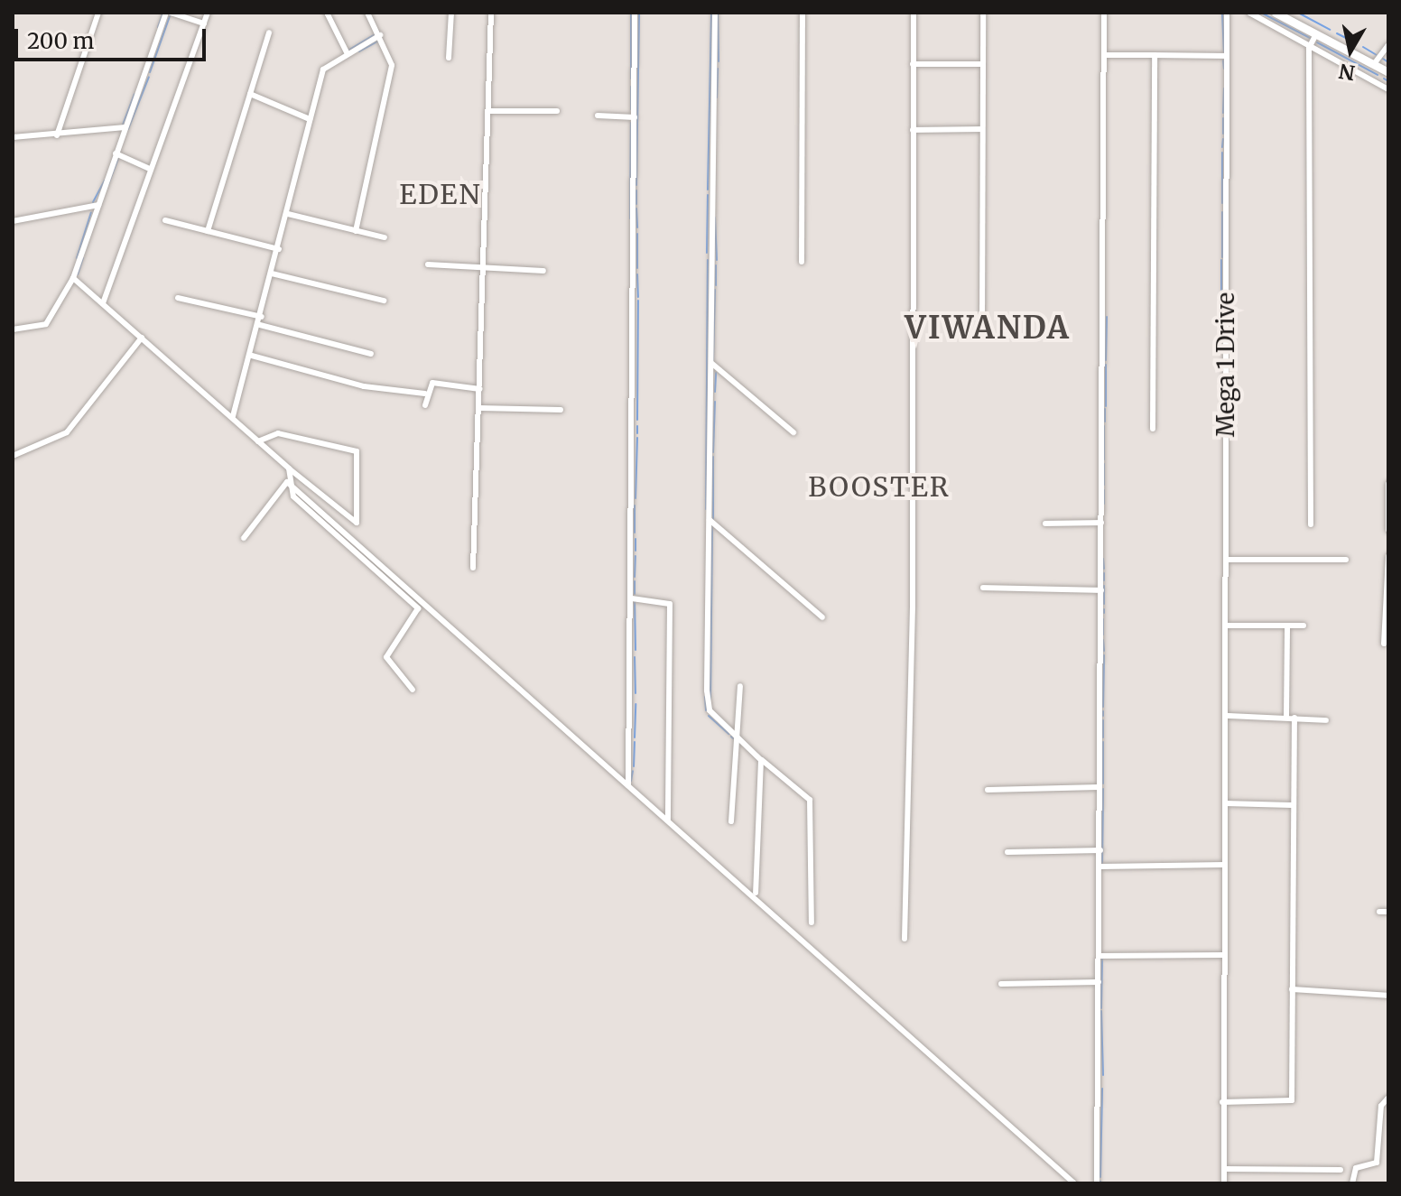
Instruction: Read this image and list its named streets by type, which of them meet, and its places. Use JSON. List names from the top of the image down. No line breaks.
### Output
{"streets":{"street":["Mega 1 Drive"]},"districts":["EDEN","VIWANDA","BOOSTER"],"scale_bar":"200 m","north":"bottom"}
